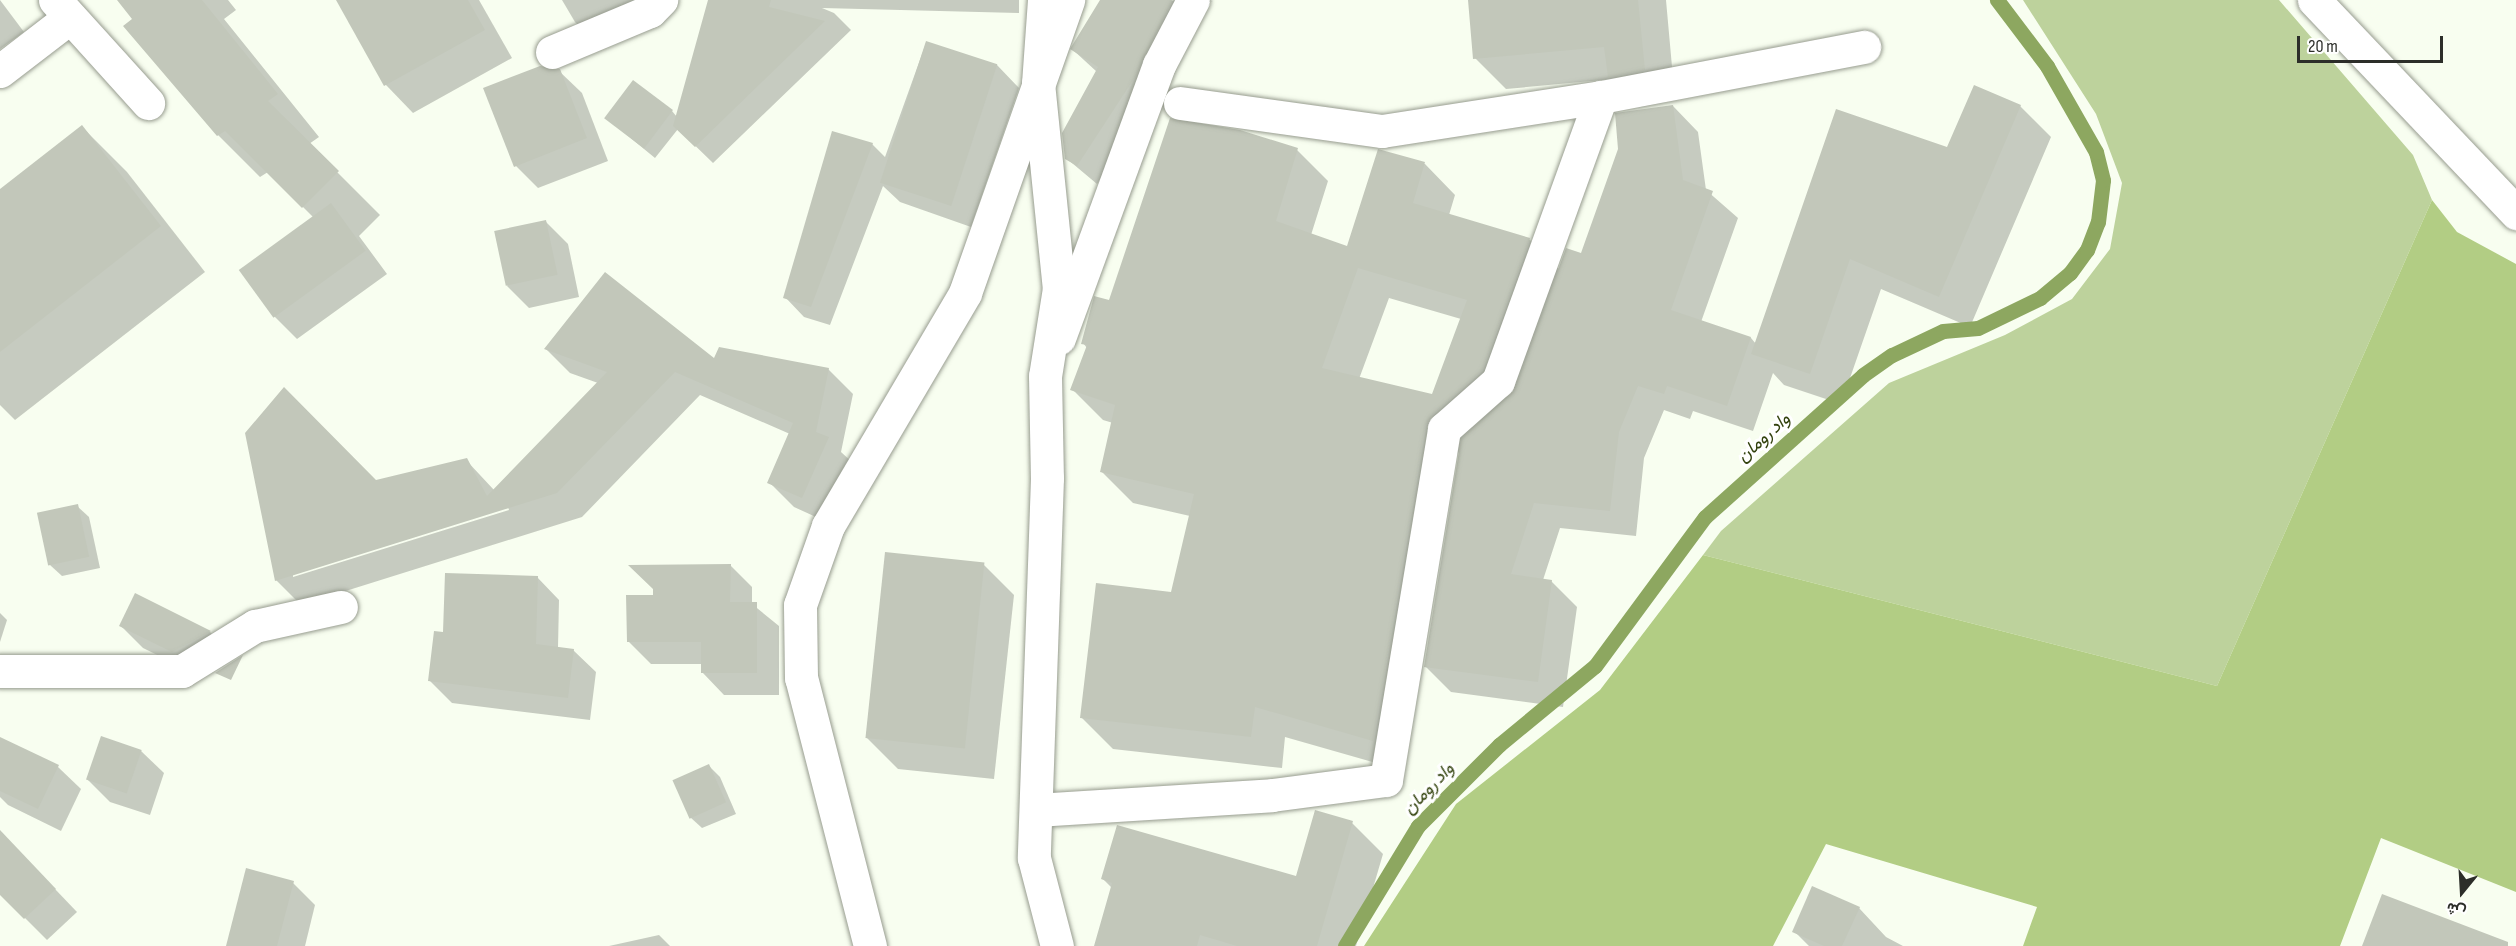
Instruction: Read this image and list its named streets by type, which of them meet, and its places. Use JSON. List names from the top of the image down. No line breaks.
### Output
{"water":["واد رومان"],"scale_bar":"20 m","north":"bottom"}
